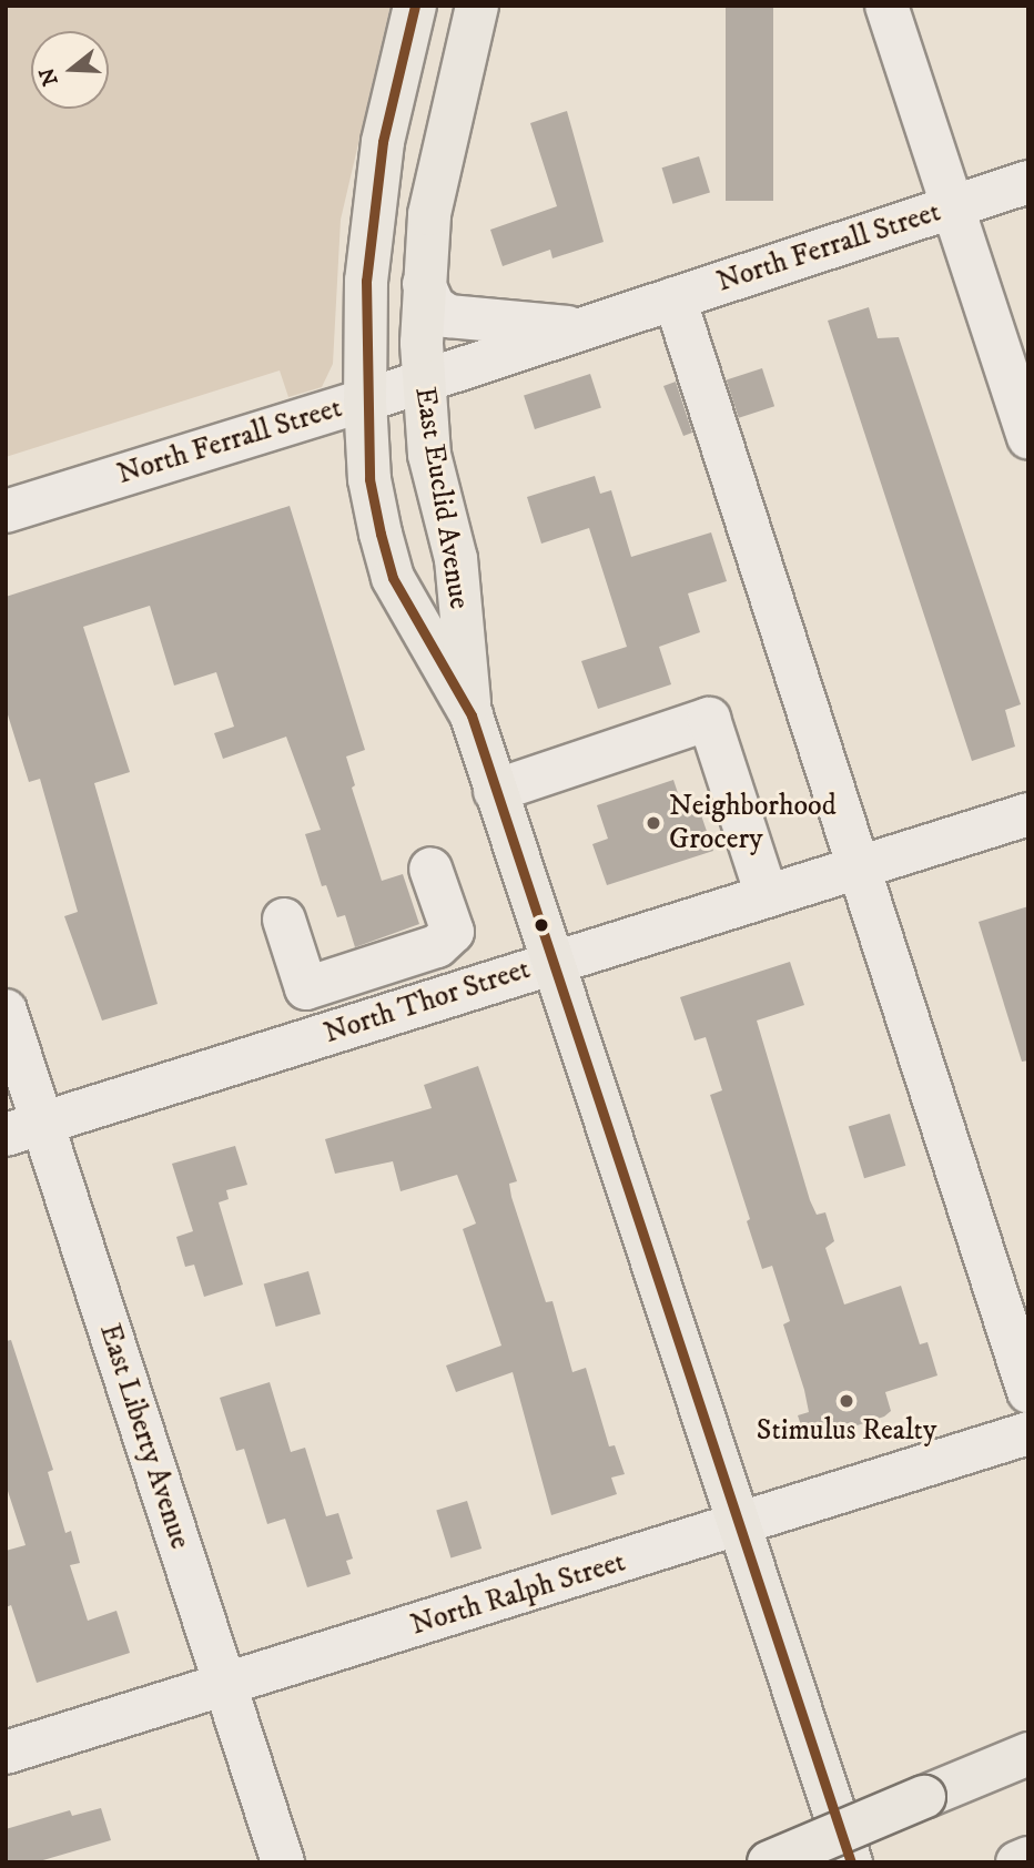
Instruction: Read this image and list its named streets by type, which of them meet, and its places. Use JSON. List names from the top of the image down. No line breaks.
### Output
{"streets":{"main road":["East Euclid Avenue"],"street":["North Ferrall Street","North Thor Street","East Liberty Avenue","North Ralph Street"]},"crossings":[["North Ferrall Street","East Euclid Avenue"],["East Euclid Avenue","North Thor Street"],["East Euclid Avenue","North Ralph Street"],["North Thor Street","East Liberty Avenue"],["East Liberty Avenue","North Ralph Street"]],"places":["Neighborhood Grocery","Stimulus Realty"],"north":"left"}
